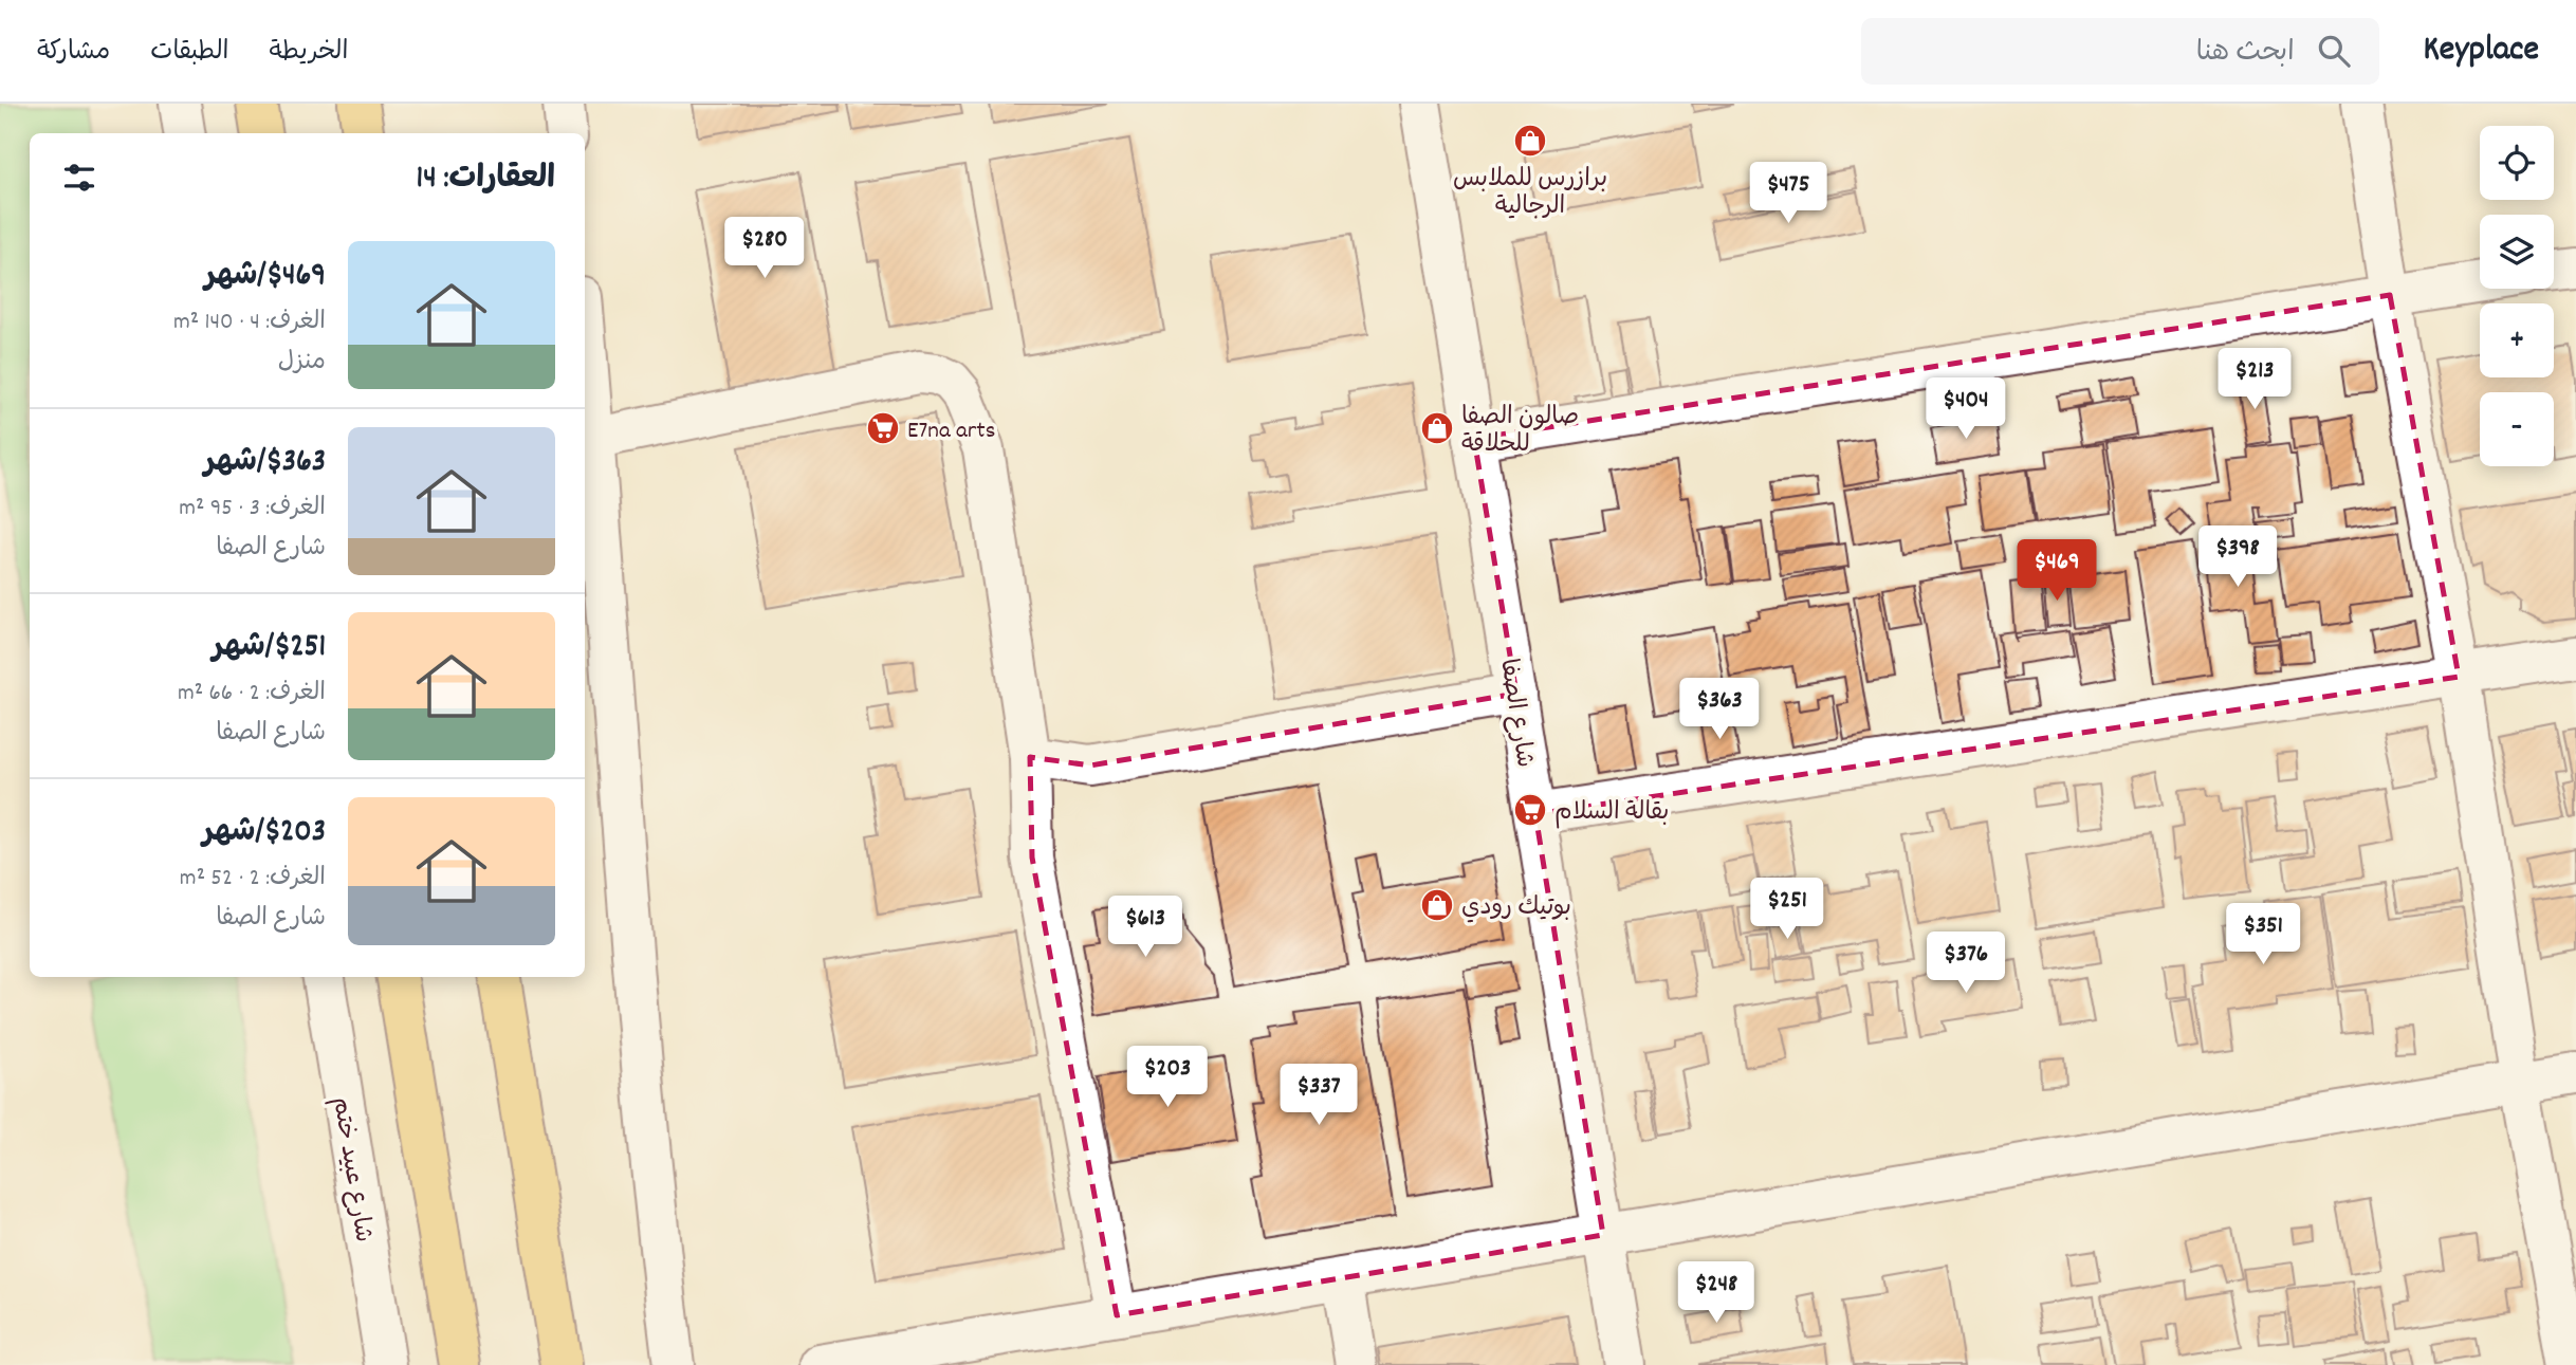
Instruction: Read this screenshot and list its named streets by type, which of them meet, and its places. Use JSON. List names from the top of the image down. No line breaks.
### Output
{"streets":{"street":["شارع الصفا","شارع عبيد ختم"]},"places":{"shop":["برازرس للملابس الرجالية","صالون الصفا للحلاقة","بوتيك رودي"],"supermarket":["E7na arts","بقالة السلام"]},"page":{"header":"Keyplace","search":"ابحث هنا","nav":["الخريطة","الطبقات","مشاركة"],"map_buttons":["+","−"],"heading":"العقارات: 14","price":["$475","$280","$213","$404","$398","$469","$363","$251","$613","$351","$376","$203","$337","$248"],"list":[{"name":"$469/شهر","note":"الغرف: 4 · 140 m² · منزل"},{"name":"$363/شهر","note":"الغرف: 3 · 95 m² · شارع الصفا"},{"name":"$251/شهر","note":"الغرف: 2 · 66 m² · شارع الصفا"},{"name":"$203/شهر","note":"الغرف: 2 · 52 m² · شارع الصفا"}]}}
